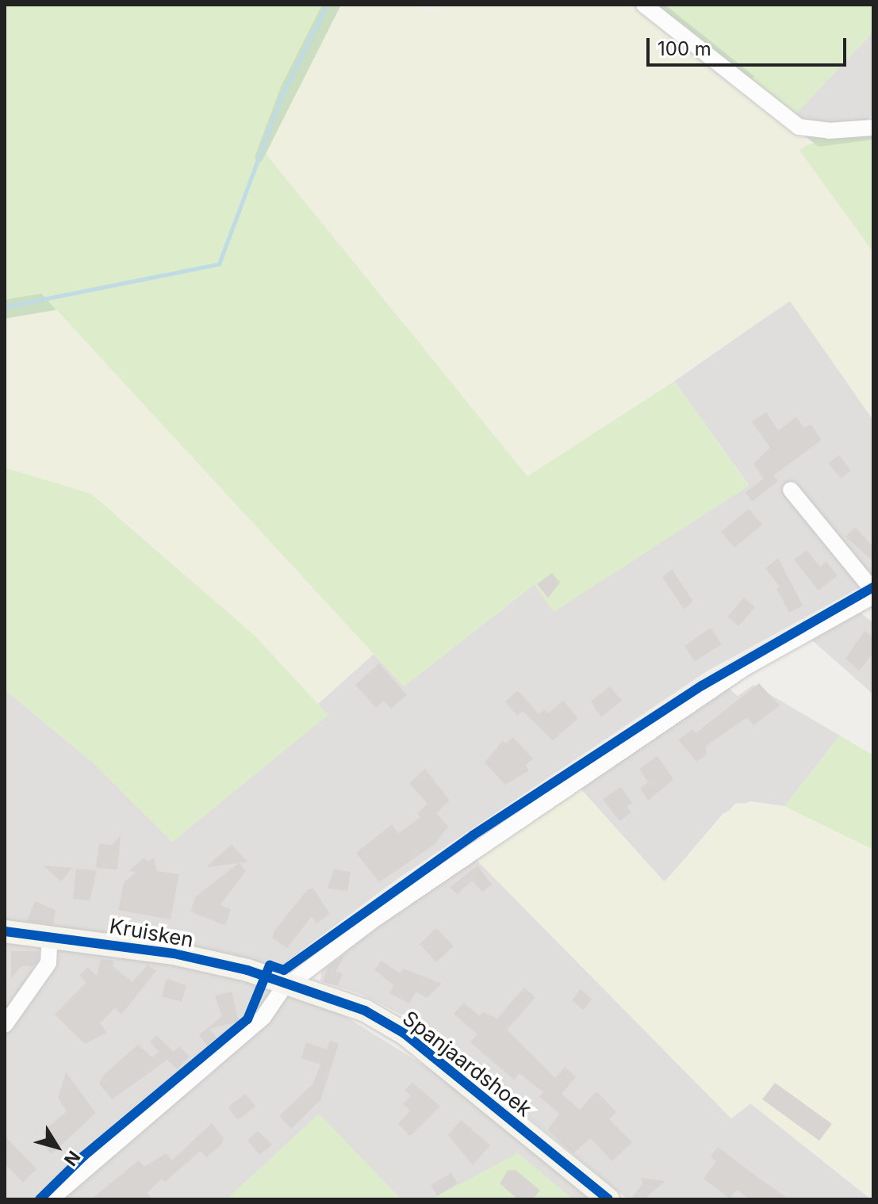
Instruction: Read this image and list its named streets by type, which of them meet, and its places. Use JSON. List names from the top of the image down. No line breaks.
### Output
{"streets":{"street":["Kruisken","Spanjaardshoek"]},"crossings":[["Kruisken","Spanjaardshoek"]],"scale_bar":"100 m","north":"bottom right"}
